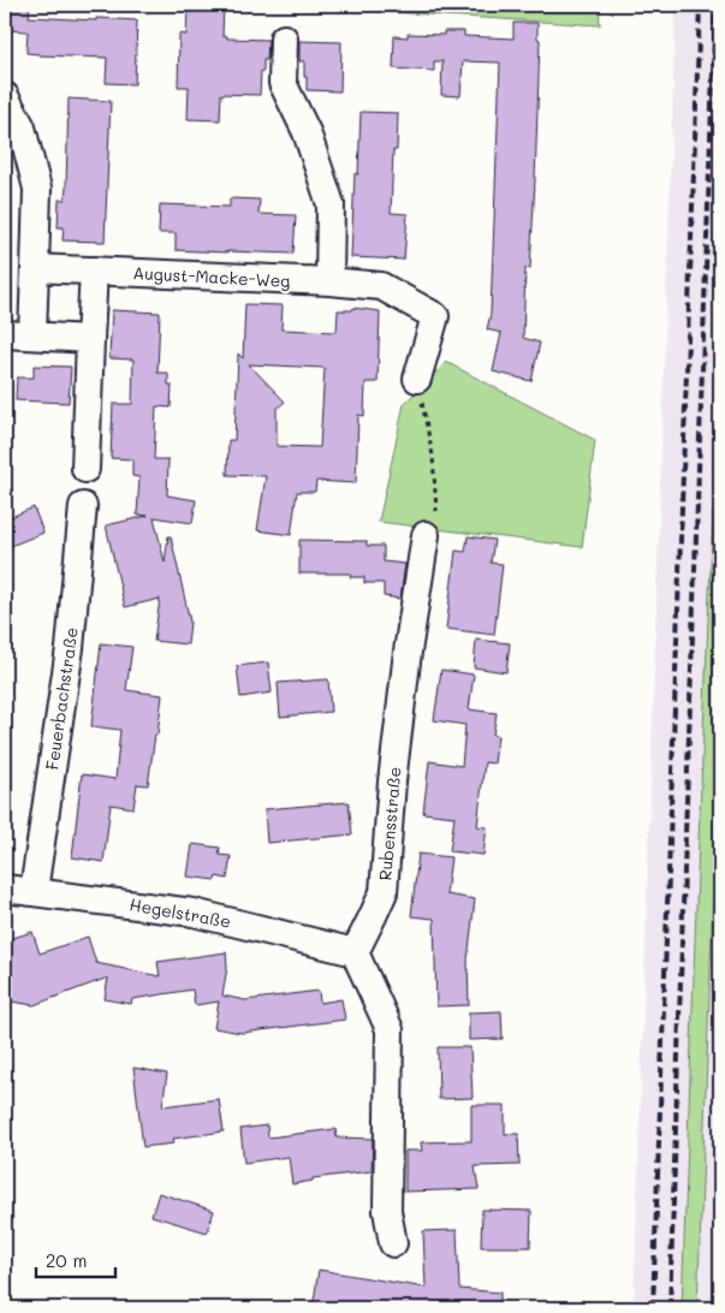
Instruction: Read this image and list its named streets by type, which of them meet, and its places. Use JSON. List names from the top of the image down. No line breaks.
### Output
{"streets":{"street":["August-Macke-Weg","Feuerbachstraße","Rubensstraße","Hegelstraße"]},"crossings":[["Feuerbachstraße","Hegelstraße"],["Rubensstraße","Hegelstraße"]],"scale_bar":"20 m"}
